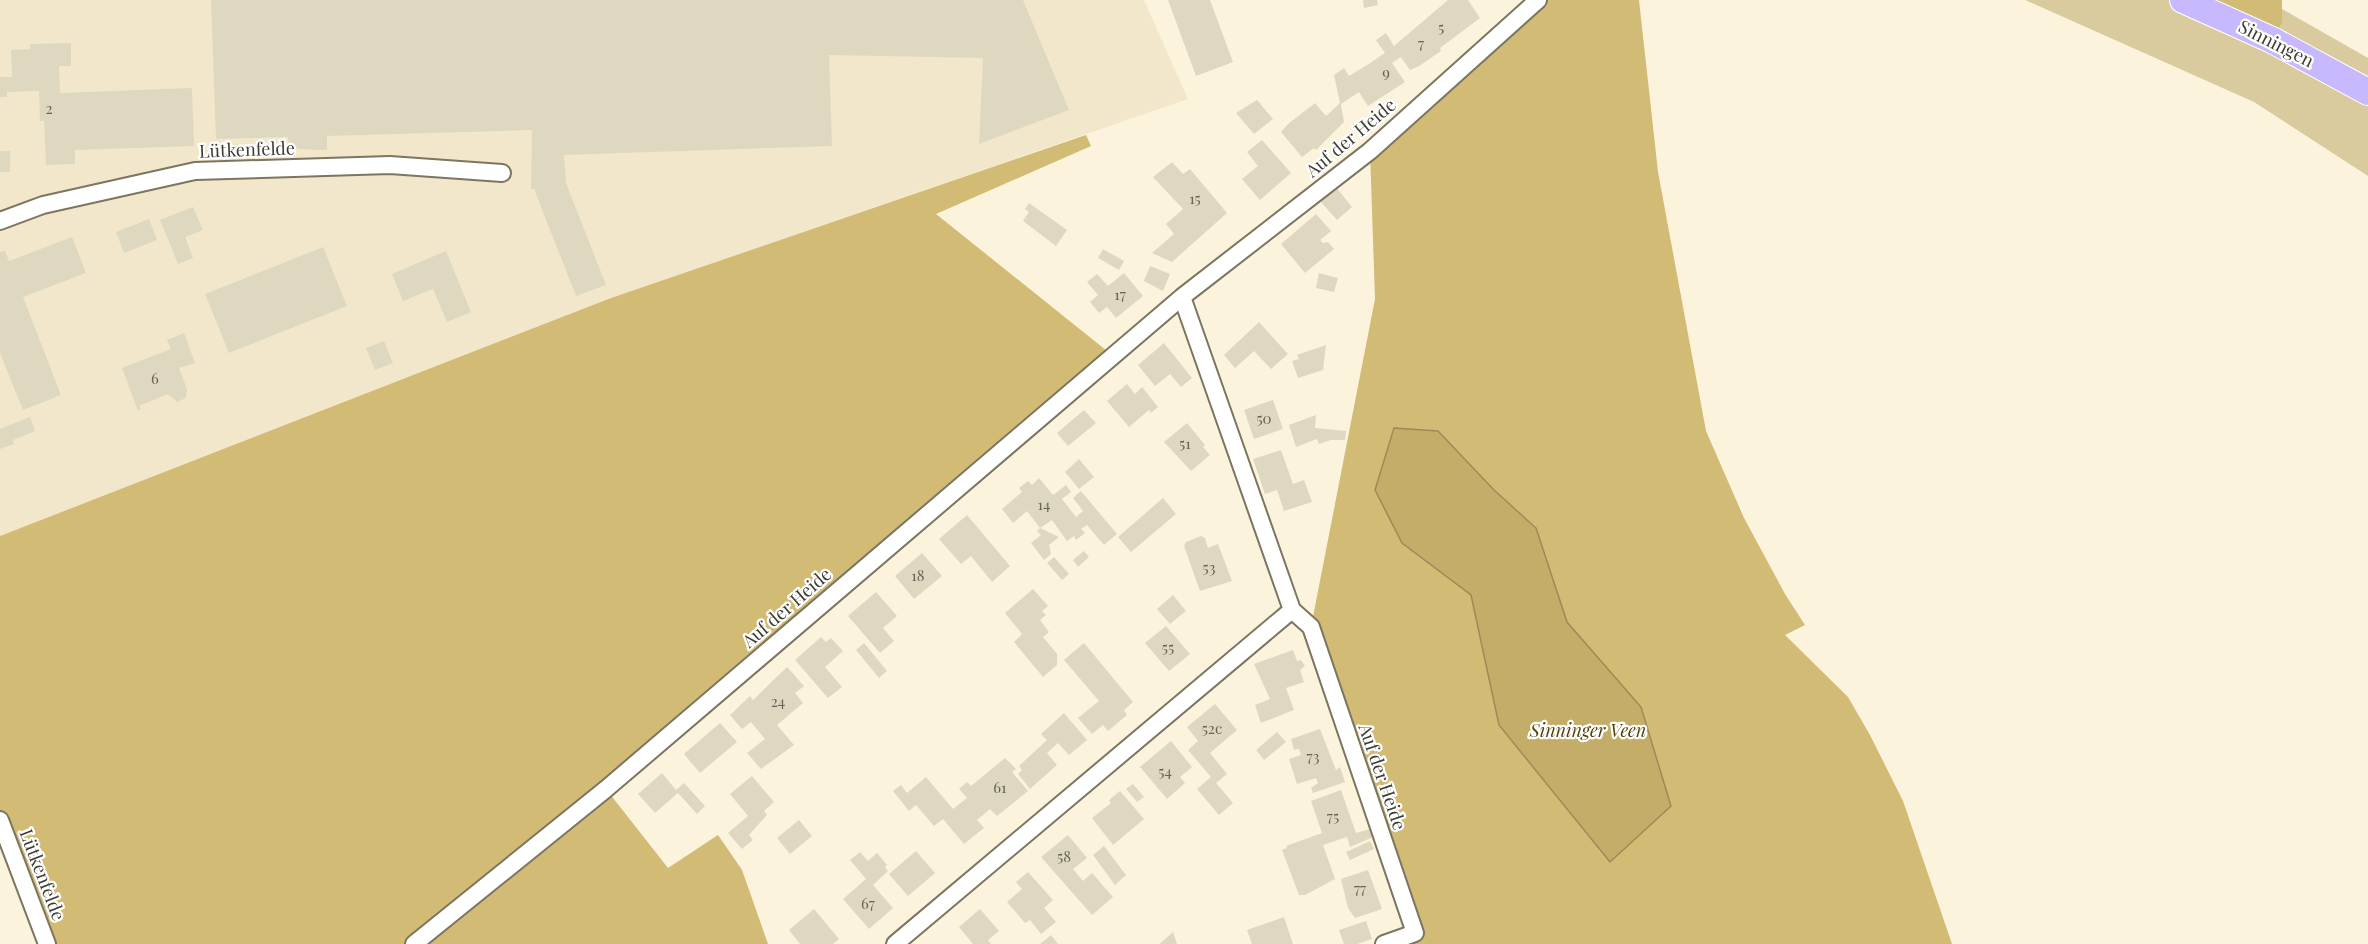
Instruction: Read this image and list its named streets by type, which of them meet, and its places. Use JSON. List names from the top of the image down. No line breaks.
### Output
{"streets":{"main road":["Sinningen"],"street":["Auf der Heide","Lütkenfelde"]},"parks":["Sinninger Veen"],"house_numbers":["5","7","9","2","15","17","6","50","51","14","53","18","55","24","52c","73","54","61","75","58","77","67"]}
